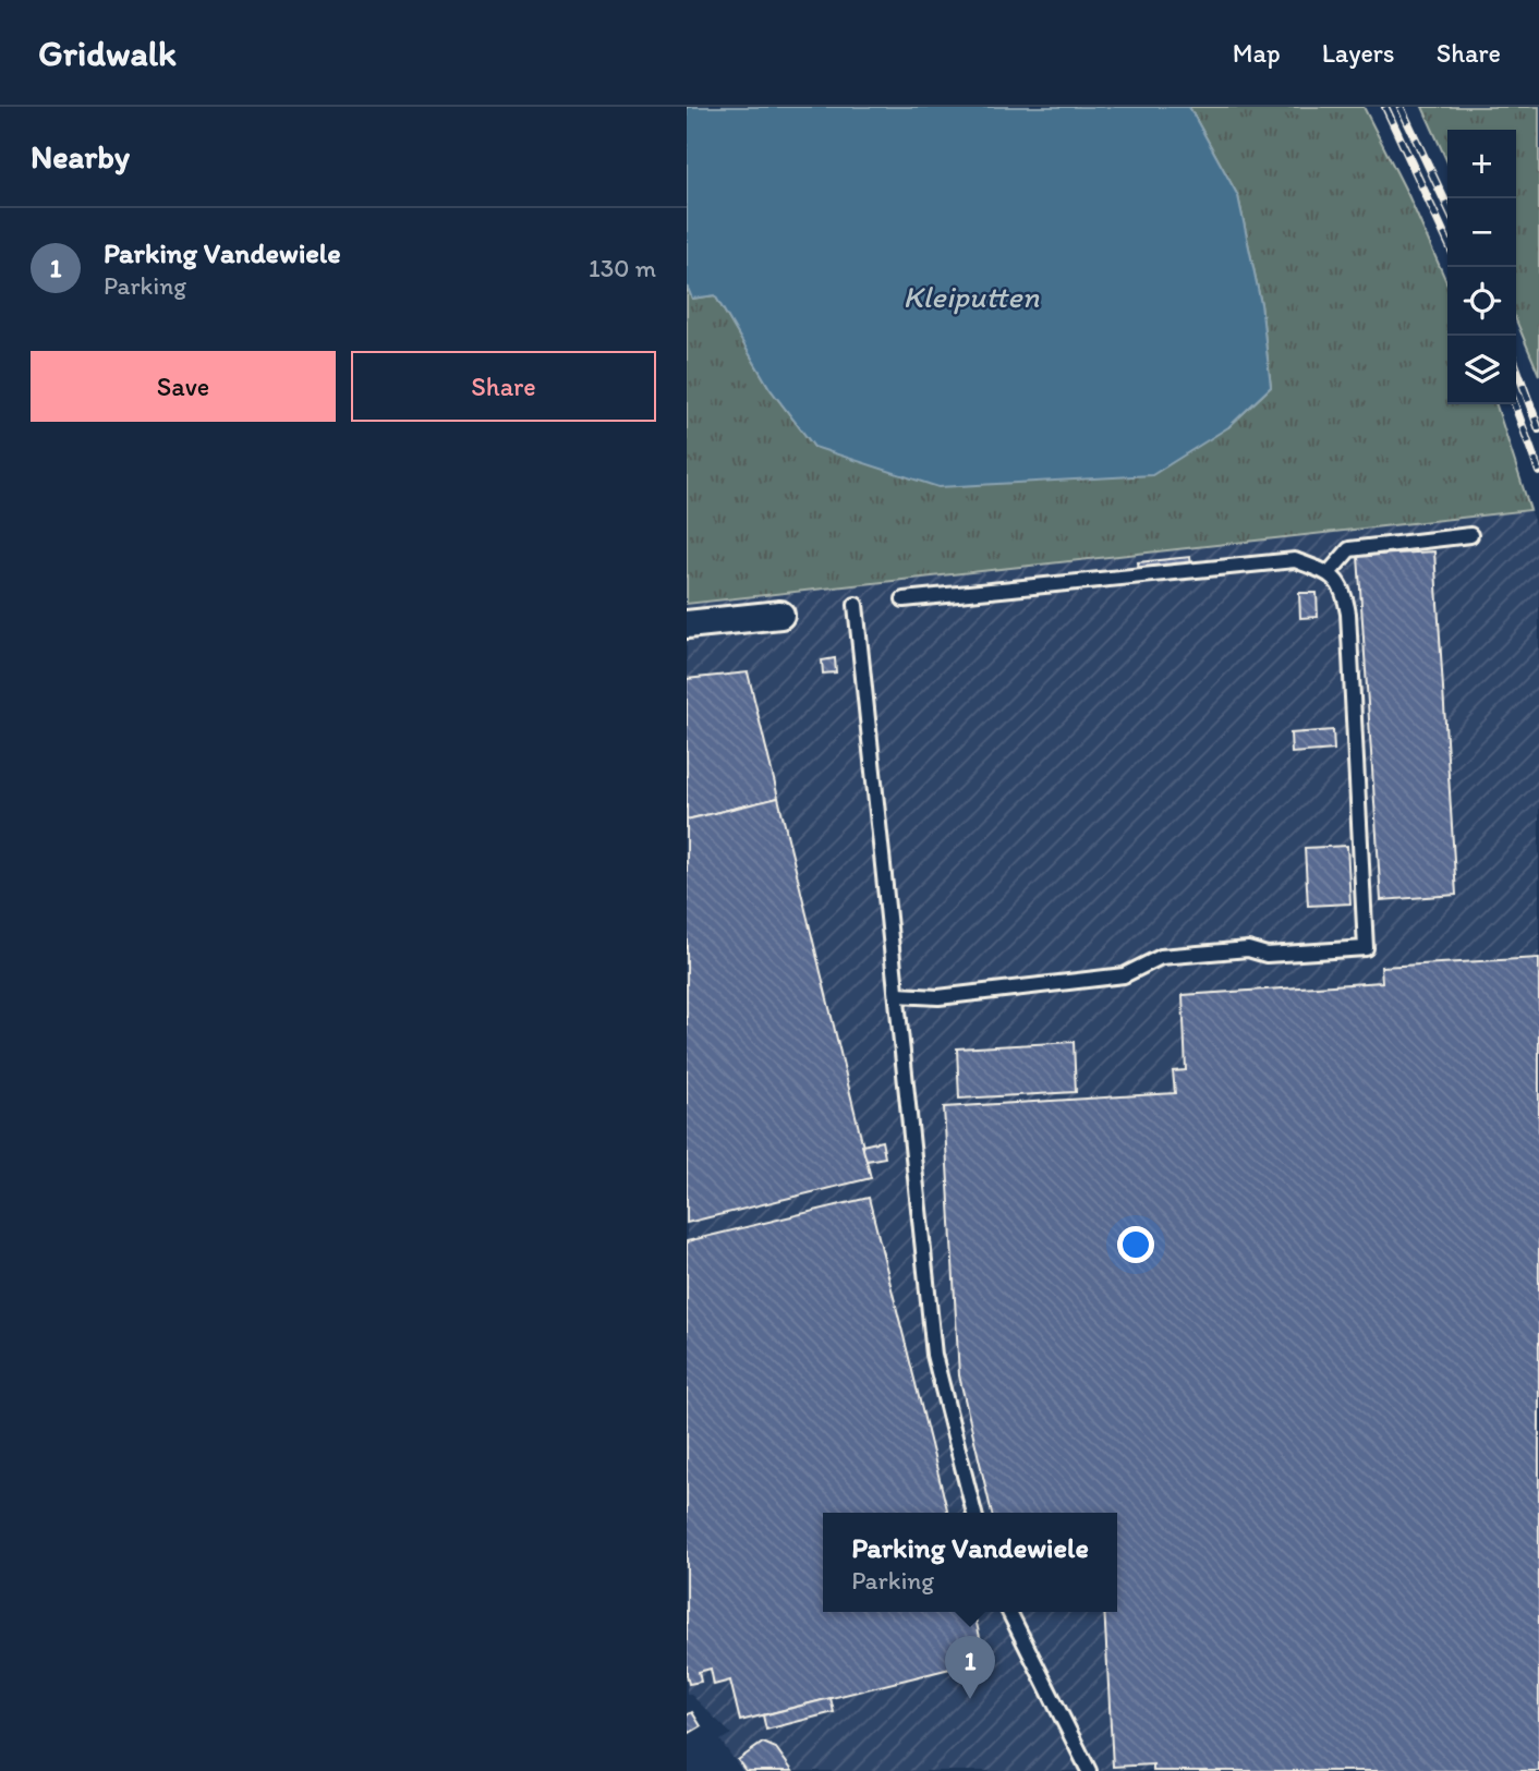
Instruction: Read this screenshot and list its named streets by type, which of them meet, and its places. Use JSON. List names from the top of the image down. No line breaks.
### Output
{"water":["Kleiputten"],"page":{"header":"Gridwalk","nav":["Map","Layers","Share"],"heading":"Nearby","map_buttons":["+","−"],"list":[{"mark":"1","name":"Parking Vandewiele","note":"Parking","value":"130 m"}],"buttons":["Save","Share"],"popup":["Parking Vandewiele","Parking"],"pins":"1"}}
